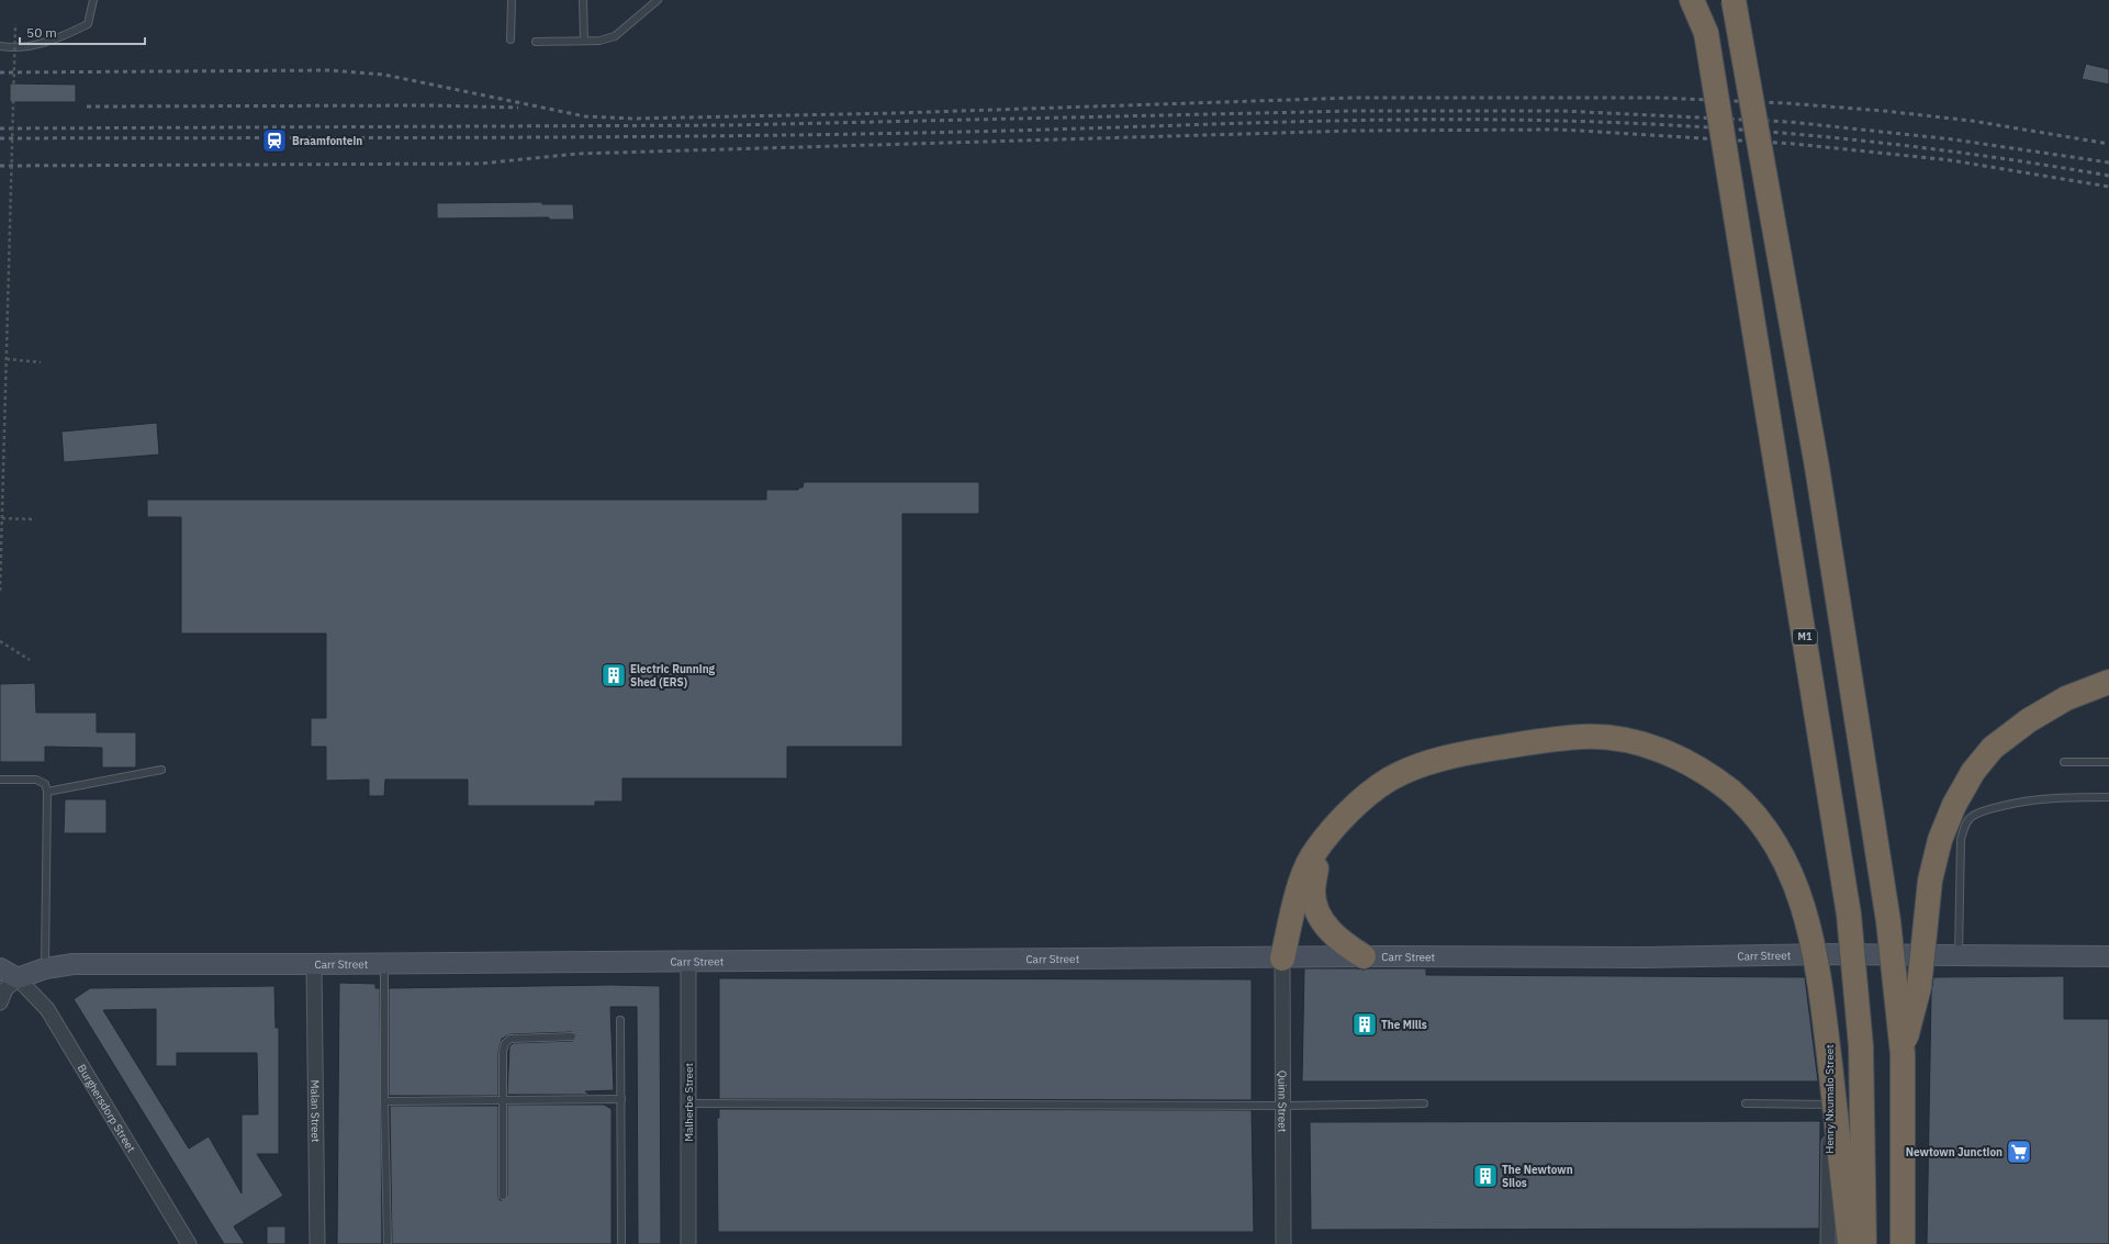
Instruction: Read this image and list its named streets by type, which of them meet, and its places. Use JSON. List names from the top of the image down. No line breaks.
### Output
{"streets":{"highway":["M1"],"street":["Carr Street","Henry Nxumalo Street","Quinn Street","Malherbe Street","Burghersdorp Street","Malan Street"]},"crossings":[["Carr Street","Henry Nxumalo Street"],["Carr Street","Quinn Street"],["Carr Street","Malherbe Street"],["Carr Street","Burghersdorp Street"],["Carr Street","Malan Street"]],"places":{"station":["Braamfontein"],"building":["Electric Running Shed (ERS)","The Mills","The Newtown Silos"],"supermarket":["Newtown Junction"]},"scale_bar":"50 m"}
